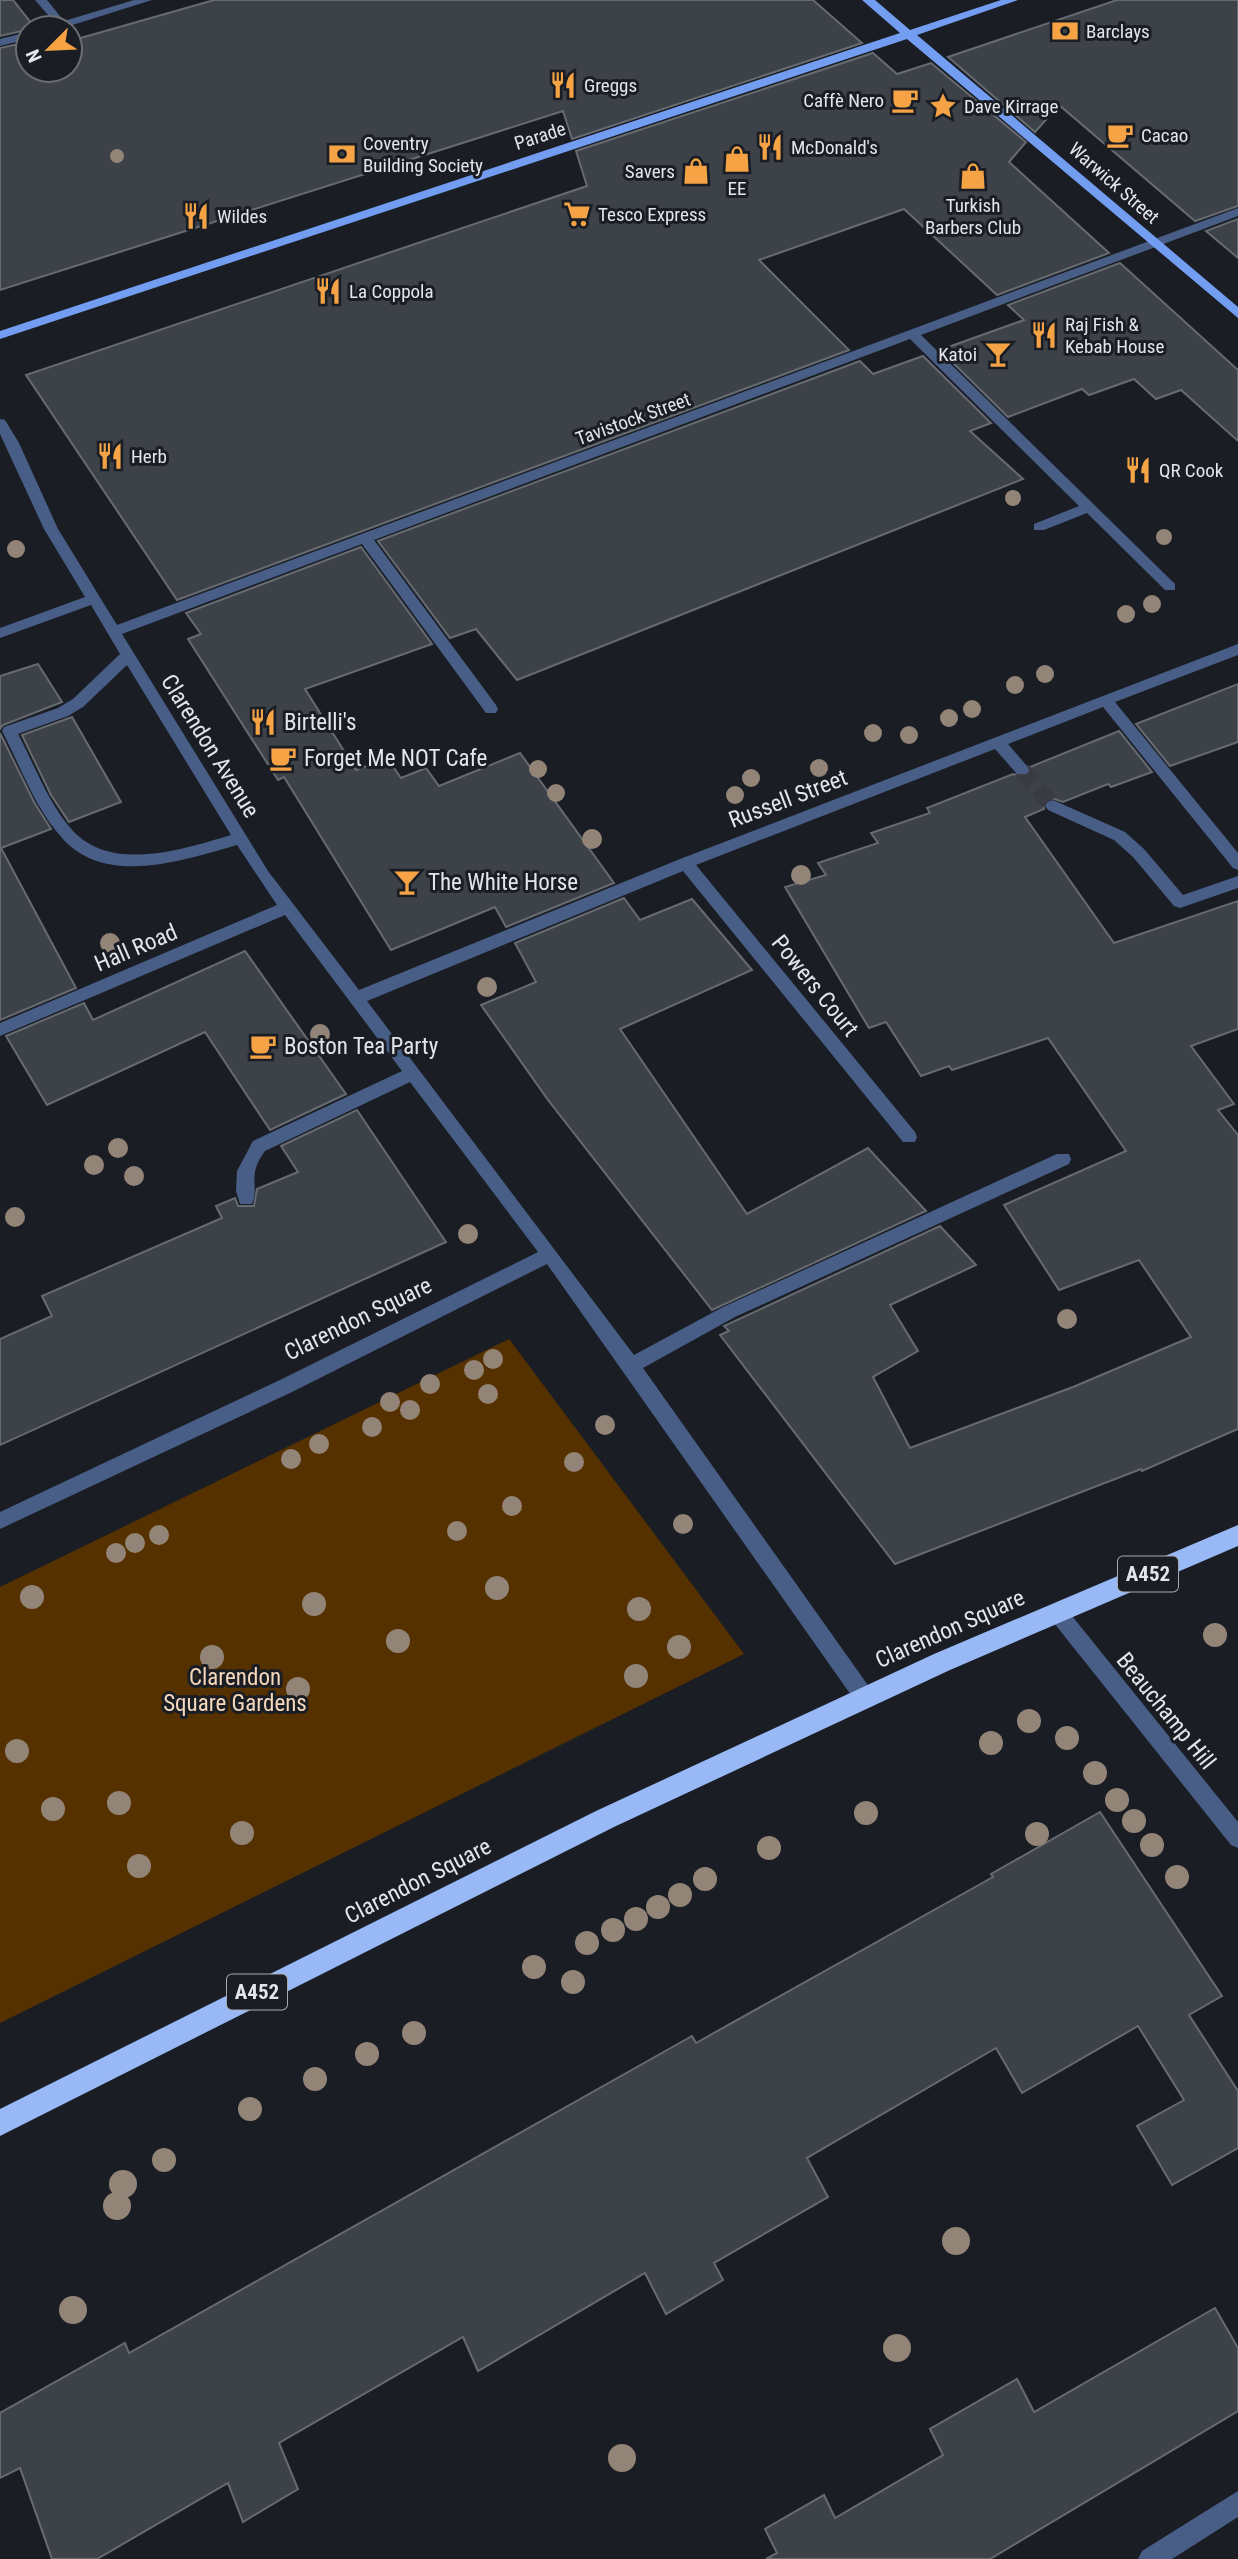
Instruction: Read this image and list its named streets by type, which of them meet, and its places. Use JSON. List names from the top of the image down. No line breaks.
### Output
{"streets":{"highway":["Clarendon Square","A452"],"main road":["Parade","Warwick Street"],"street":["Tavistock Street","Clarendon Avenue","Russell Street","Hall Road","Powers Court","Beauchamp Hill"]},"crossings":[["Parade","Warwick Street"],["Warwick Street","Tavistock Street"],["Tavistock Street","Clarendon Avenue"],["Clarendon Avenue","Russell Street"],["Clarendon Avenue","Hall Road"],["Clarendon Avenue","Clarendon Square"],["Russell Street","Powers Court"],["Clarendon Square","A452"],["Clarendon Square","Beauchamp Hill"],["A452","Beauchamp Hill"]],"parks":["Clarendon Square Gardens"],"places":{"bank":["Barclays","Coventry Building Society"],"restaurant":["Greggs","McDonald's","Wildes","La Coppola","Raj Fish & Kebab House","Herb","QR Cook","Birtelli's"],"cafe":["Caffè Nero","Cacao","Forget Me NOT Cafe","Boston Tea Party"],"place":["Dave Kirrage"],"shop":["EE","Savers","Turkish Barbers Club"],"supermarket":["Tesco Express"],"bar":["Katoi","The White Horse"]},"north":"bottom left"}
